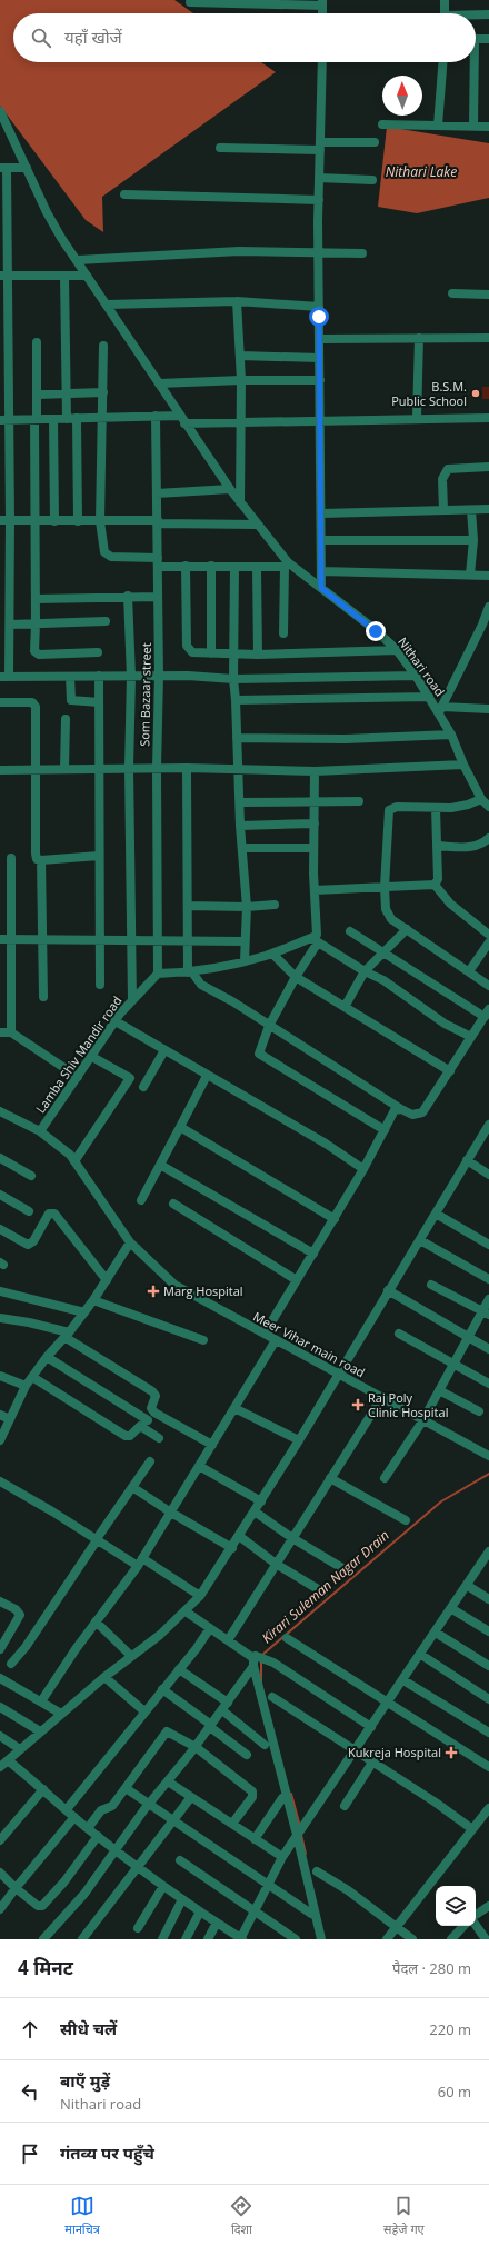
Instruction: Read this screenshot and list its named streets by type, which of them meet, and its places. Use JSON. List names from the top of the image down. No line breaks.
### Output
{"streets":{"street":["Nithari road","Som Bazaar street","Lamba Shiv Mandir road","Meer Vihar main road"]},"crossings":[["Som Bazaar street","Lamba Shiv Mandir road"],["Lamba Shiv Mandir road","Meer Vihar main road"]],"water":["Nithari Lake","Kirari Suleman Nagar Drain"],"places":{"other":["B.S.M. Public School"],"health":["Marg Hospital","Raj Poly Clinic Hospital","Kukreja Hospital"]},"north":"top","page":{"search":"यहाँ खोजें","heading":["4 मिनट","पैदल · 280 m"],"list":[["सीधे चलें","220 m"],["बाएँ मुड़ें","Nithari road","60 m"],"गंतव्य पर पहुँचे"],"nav":["मानचित्र","दिशा","सहेजे गए"]}}
